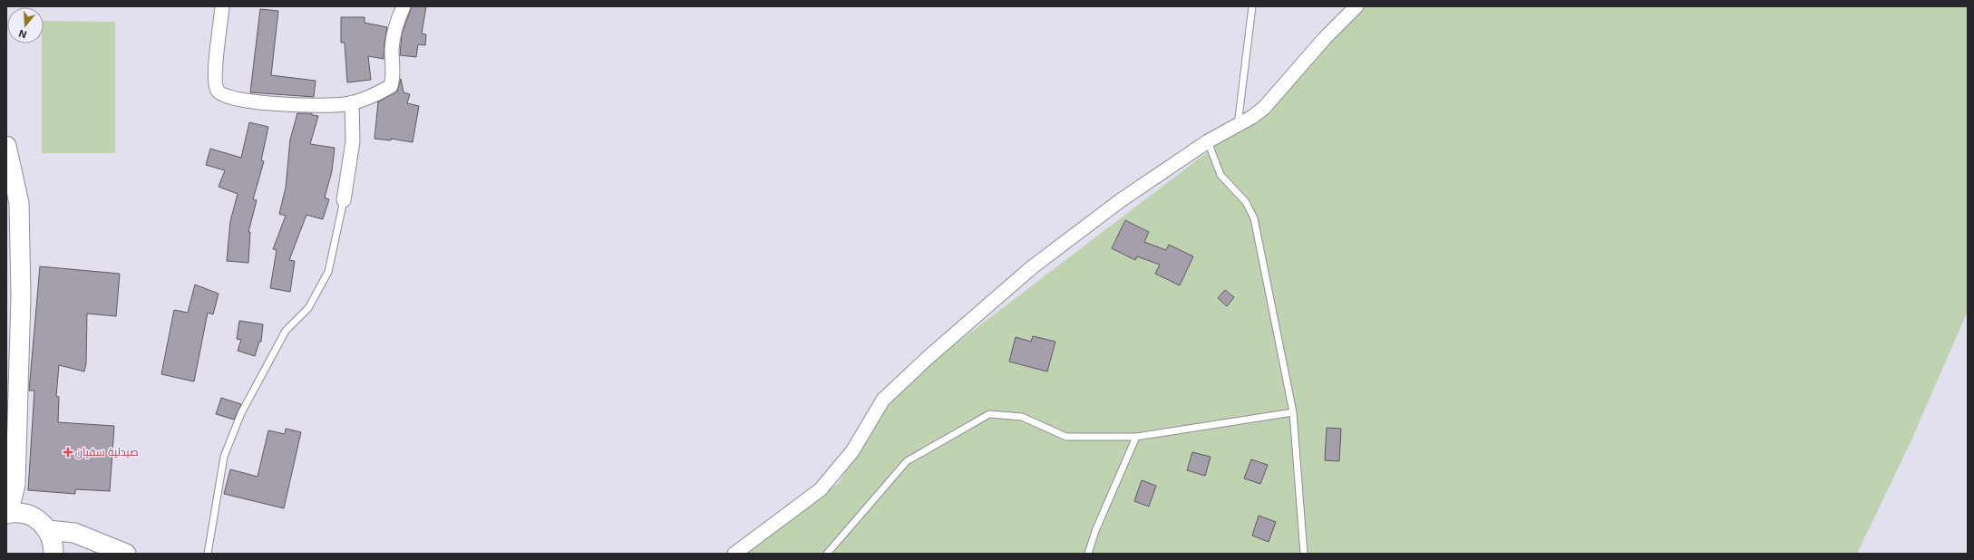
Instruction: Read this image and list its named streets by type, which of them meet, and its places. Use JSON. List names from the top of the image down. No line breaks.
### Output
{"places":{"health":["صيدلية سفيان"]},"north":"bottom"}
